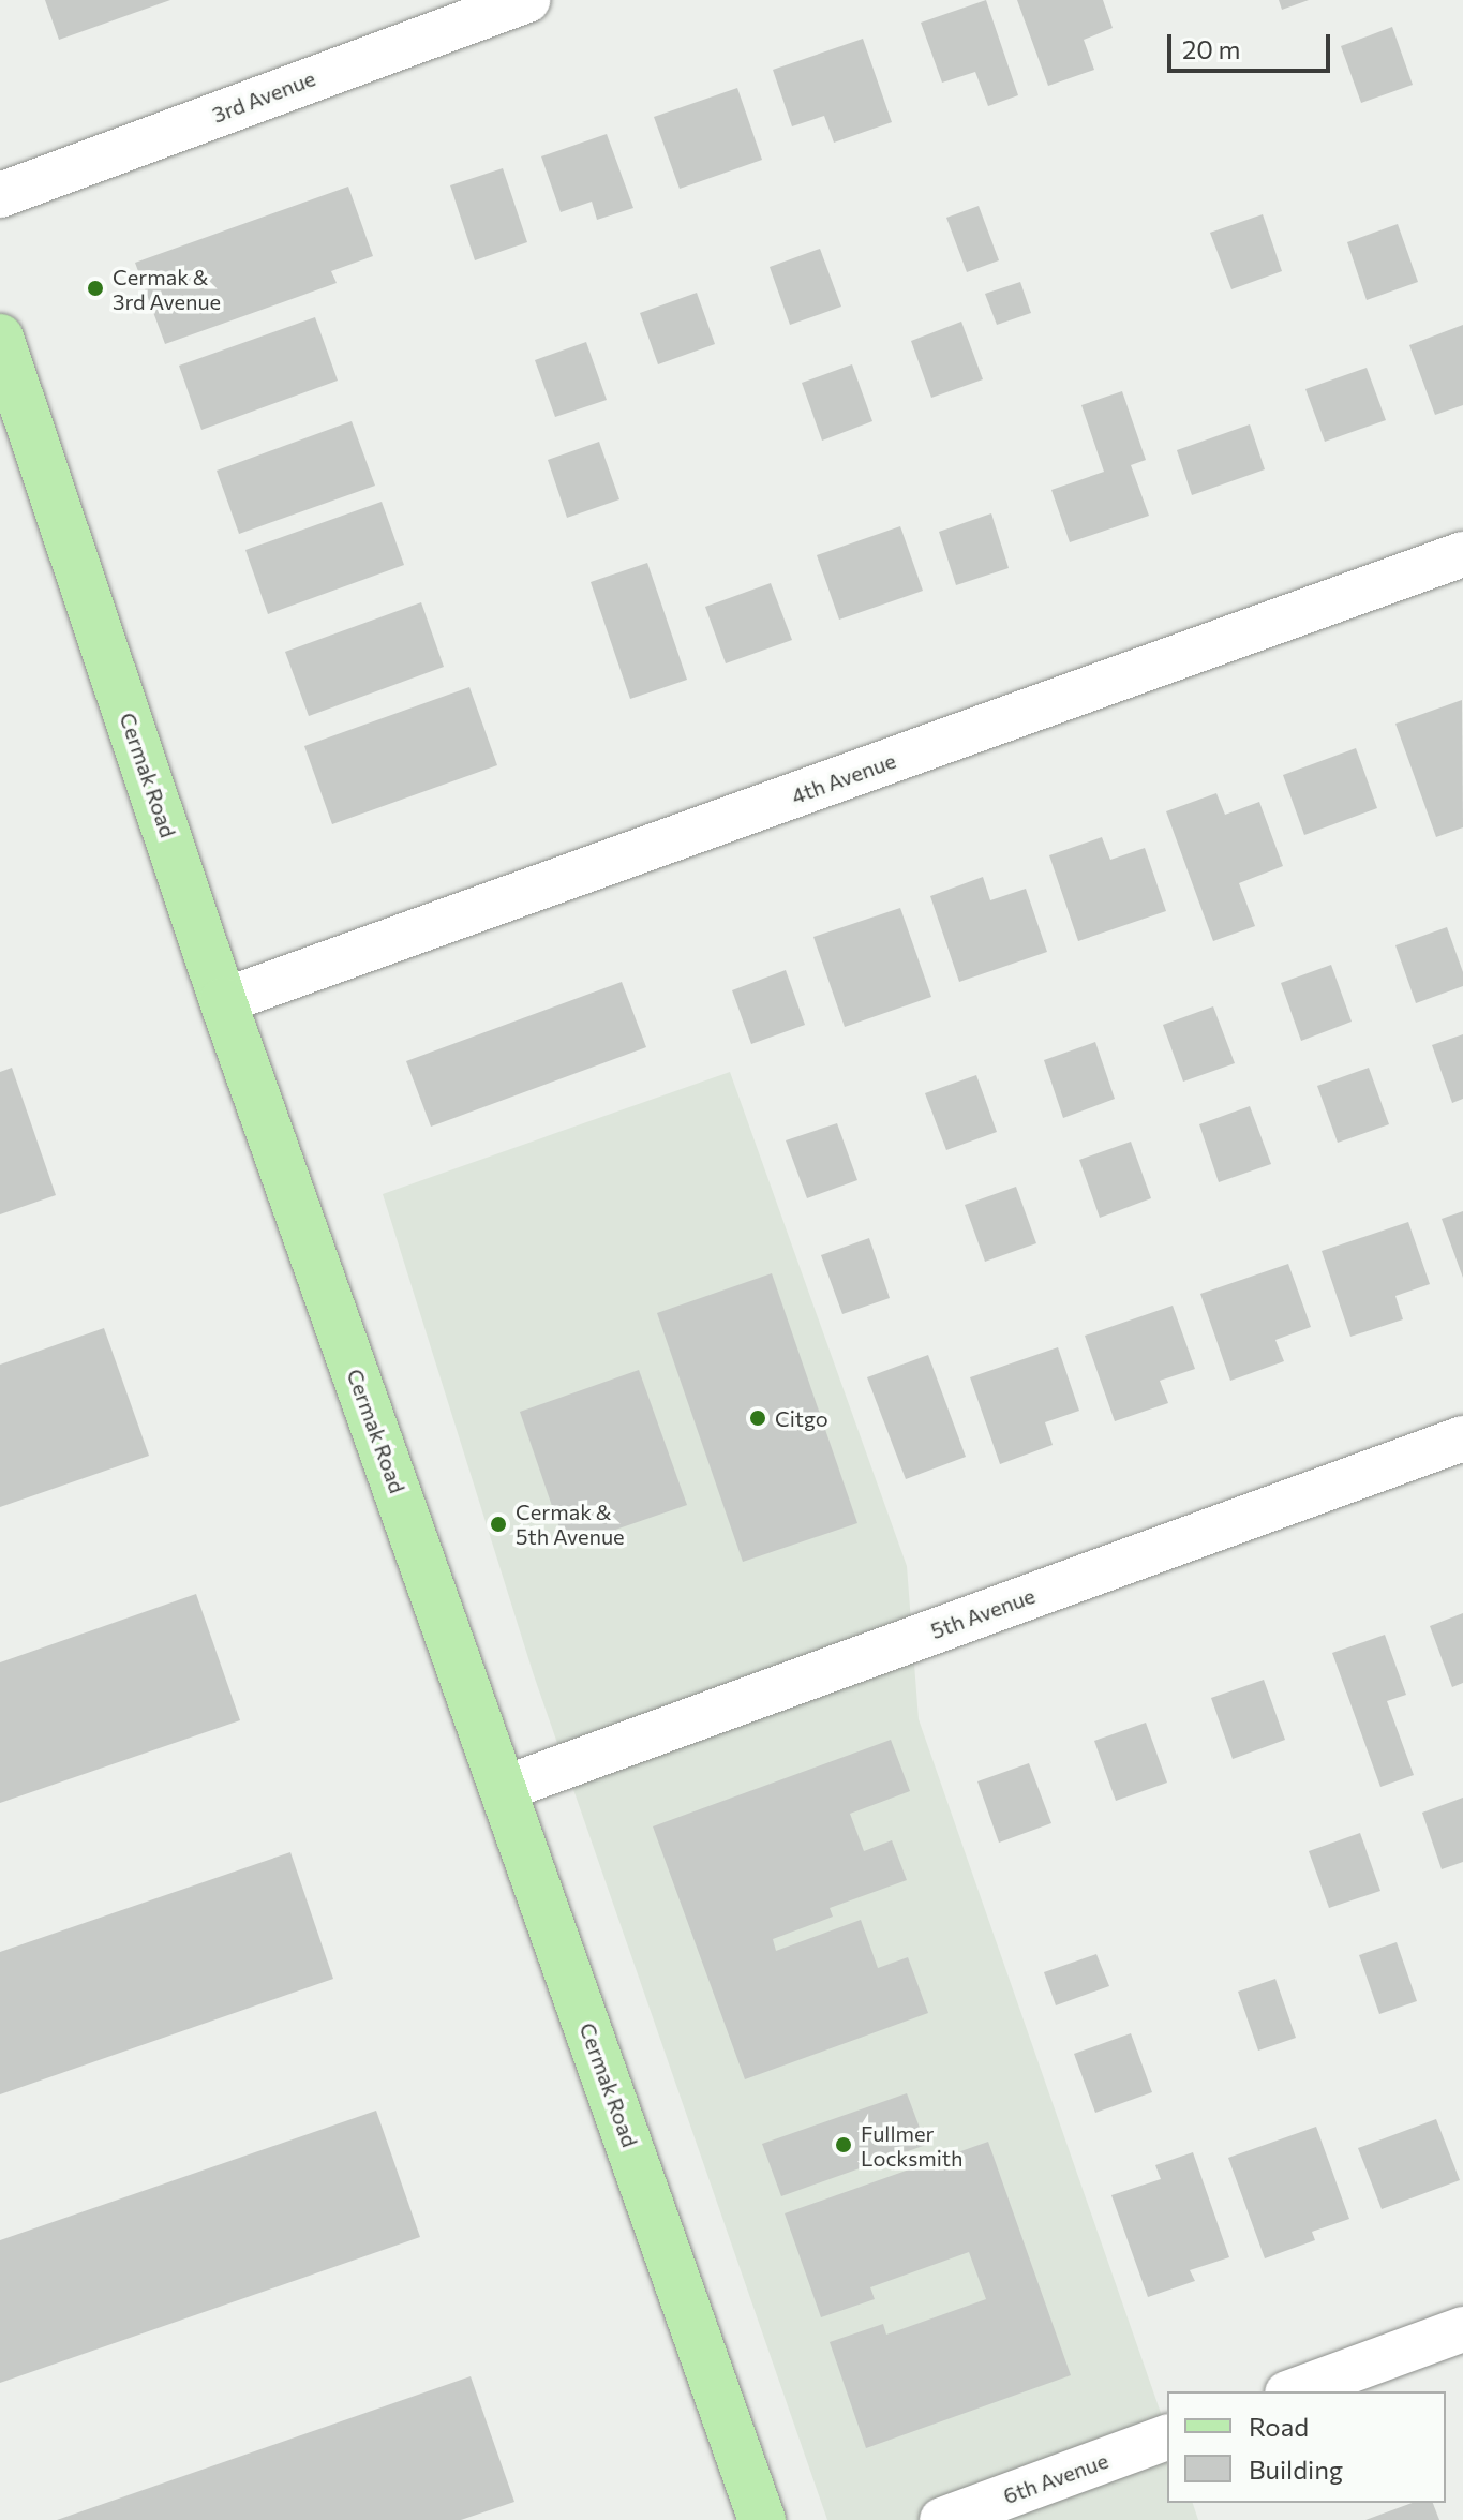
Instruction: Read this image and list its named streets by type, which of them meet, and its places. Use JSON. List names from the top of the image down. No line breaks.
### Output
{"streets":{"main road":["Cermak Road"],"street":["3rd Avenue","4th Avenue","5th Avenue","6th Avenue"]},"crossings":[["Cermak Road","4th Avenue"],["Cermak Road","5th Avenue"]],"places":["Cermak & 3rd Avenue","Citgo","Cermak & 5th Avenue","Fullmer Locksmith"],"legend":["Road","Building"],"scale_bar":"20 m"}
